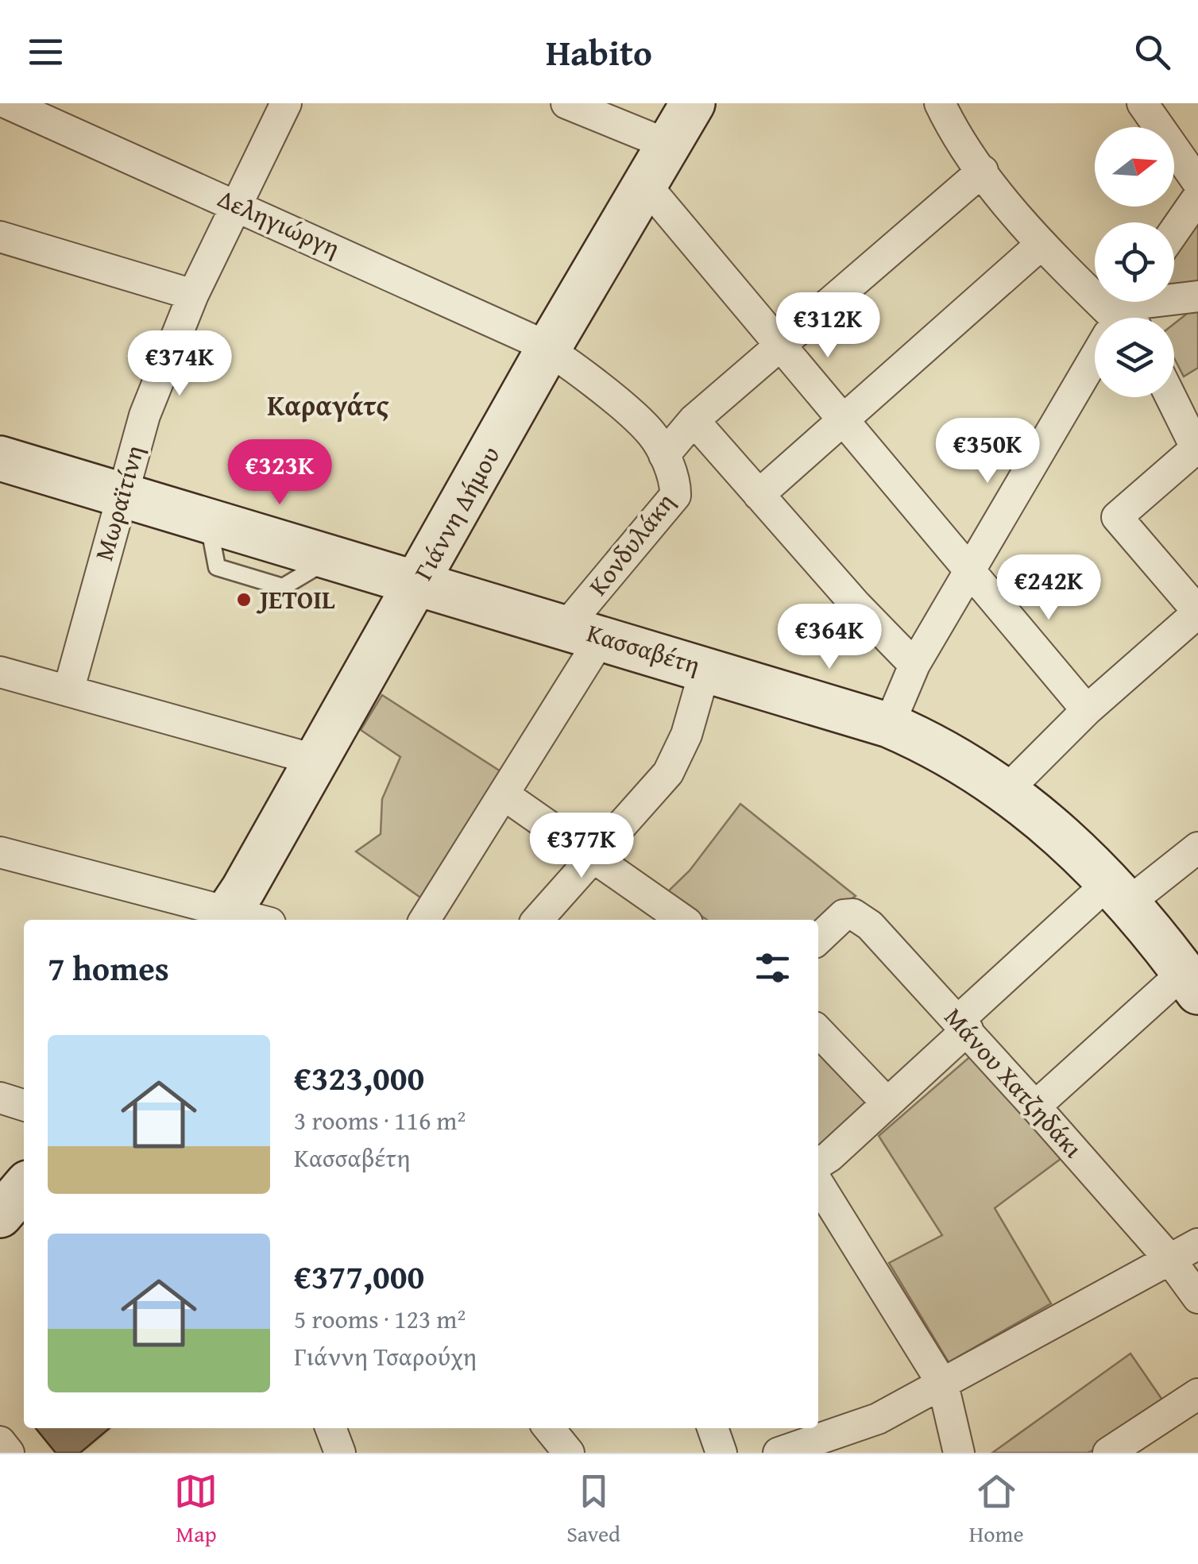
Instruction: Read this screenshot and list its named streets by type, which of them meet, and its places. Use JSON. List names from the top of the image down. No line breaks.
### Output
{"streets":{"street":["Δεληγιώργη","Μωραϊτίνη","Γιάννη Δήμου","Κονδυλάκη","Κασσαβέτη","Μάνου Χατζηδάκι"]},"crossings":[["Δεληγιώργη","Μωραϊτίνη"],["Δεληγιώργη","Γιάννη Δήμου"],["Δεληγιώργη","Κονδυλάκη"],["Μωραϊτίνη","Κασσαβέτη"],["Γιάννη Δήμου","Κασσαβέτη"],["Κονδυλάκη","Κασσαβέτη"]],"districts":["Καραγάτς"],"places":["JETOIL"],"north":"right","page":{"header":"Habito","price":["€312K","€374K","€350K","€323K","€242K","€364K","€377K"],"heading":"7 homes","list":[{"name":"€323,000","note":"3 rooms · 116 m² · Κασσαβέτη"},{"name":"€377,000","note":"5 rooms · 123 m² · Γιάννη Τσαρούχη"}],"tabs":["Map","Saved","Home"]}}
